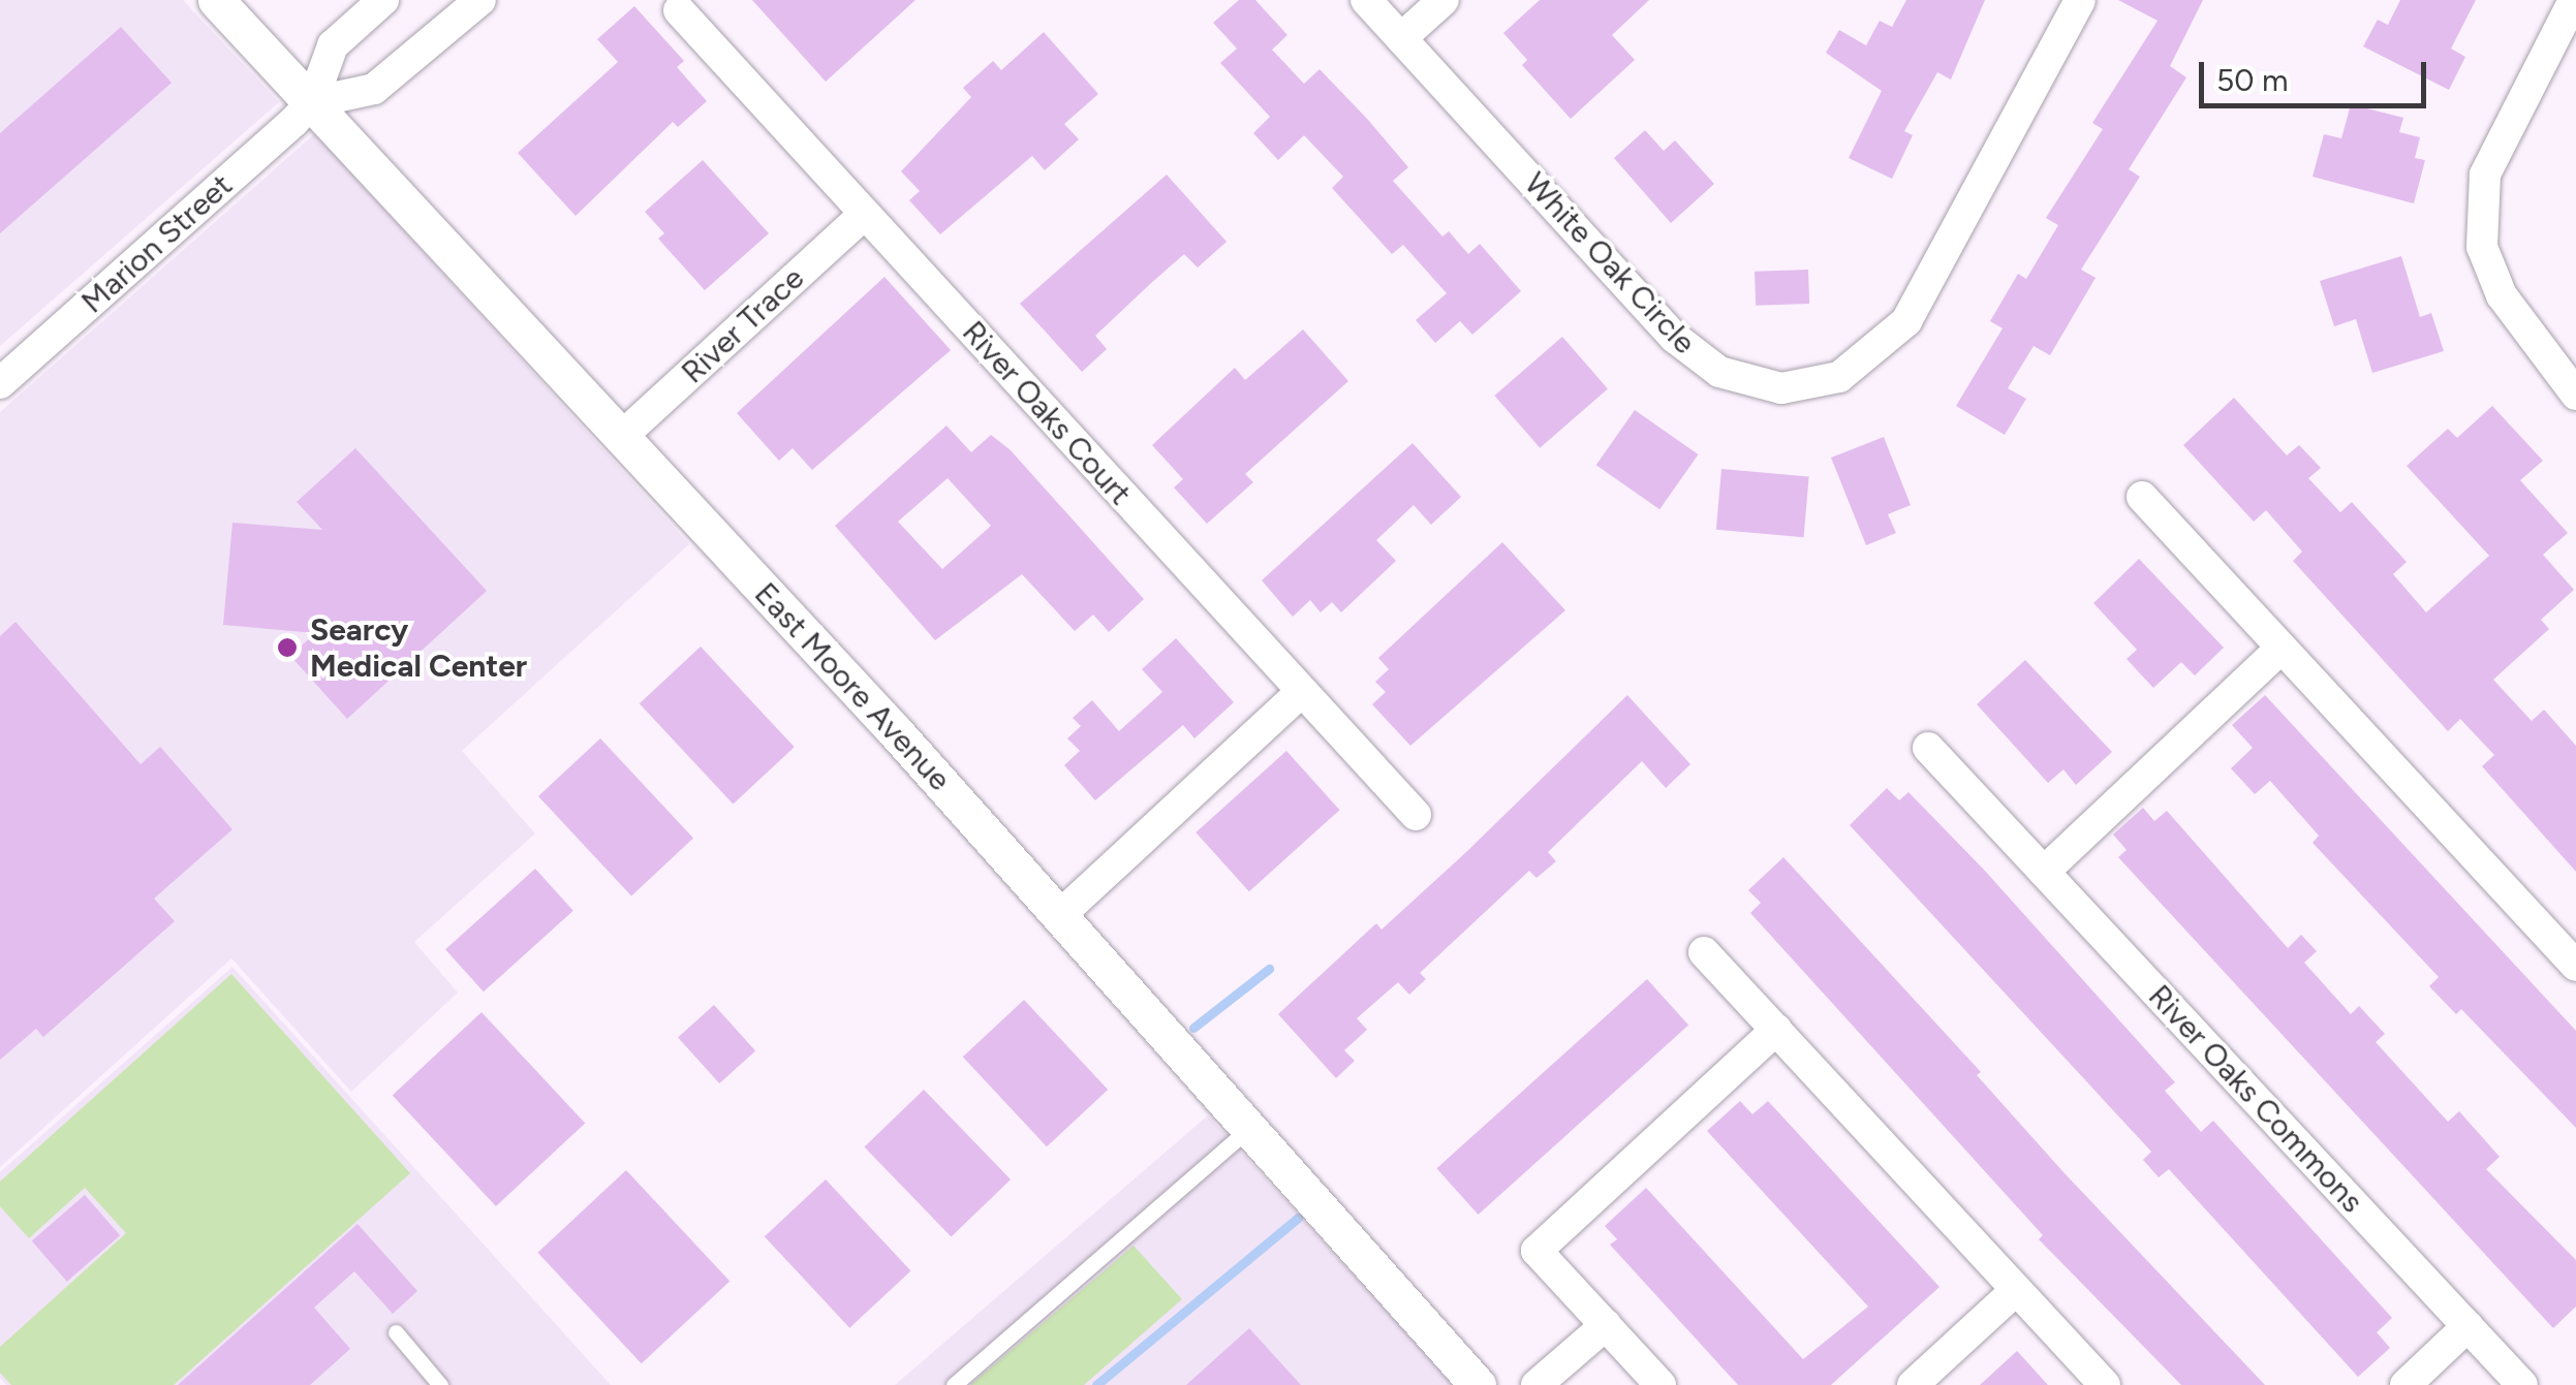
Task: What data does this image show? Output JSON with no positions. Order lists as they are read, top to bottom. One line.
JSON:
{"streets":{"street":["Marion Street","White Oak Circle","River Trace","River Oaks Court","East Moore Avenue","River Oaks Commons"]},"crossings":[["Marion Street","East Moore Avenue"],["River Trace","River Oaks Court"],["River Trace","East Moore Avenue"]],"places":["Searcy Medical Center"],"scale_bar":"50 m"}
